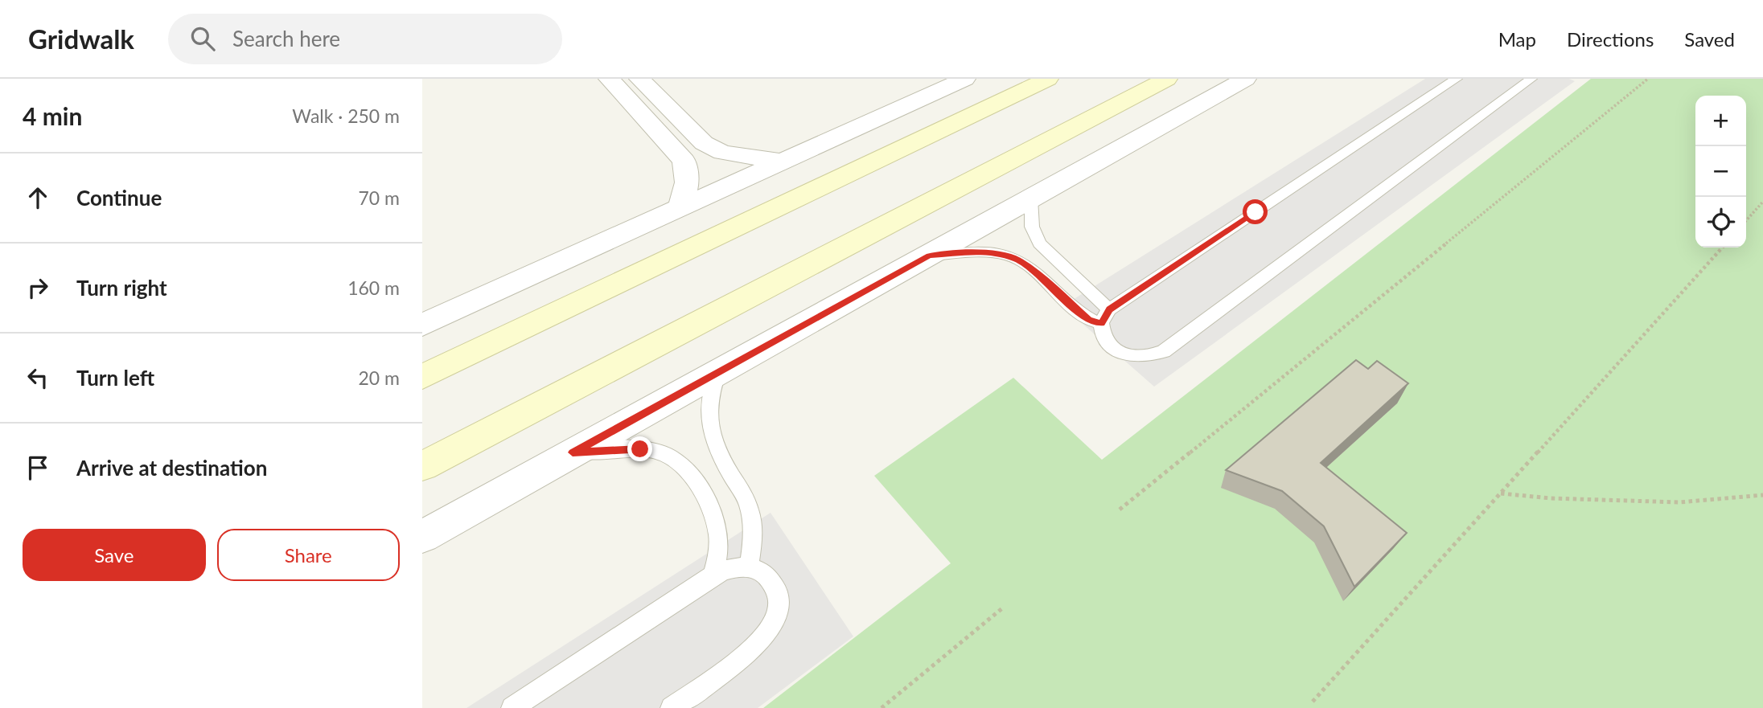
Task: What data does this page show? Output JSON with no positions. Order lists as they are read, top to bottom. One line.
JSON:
{"page":{"header":"Gridwalk","search":"Search here","nav":["Map","Directions","Saved"],"heading":["4 min","Walk · 250 m"],"map_buttons":["+","−"],"list":[["Continue","70 m"],["Turn right","160 m"],["Turn left","20 m"],"Arrive at destination"],"buttons":["Save","Share"]}}
